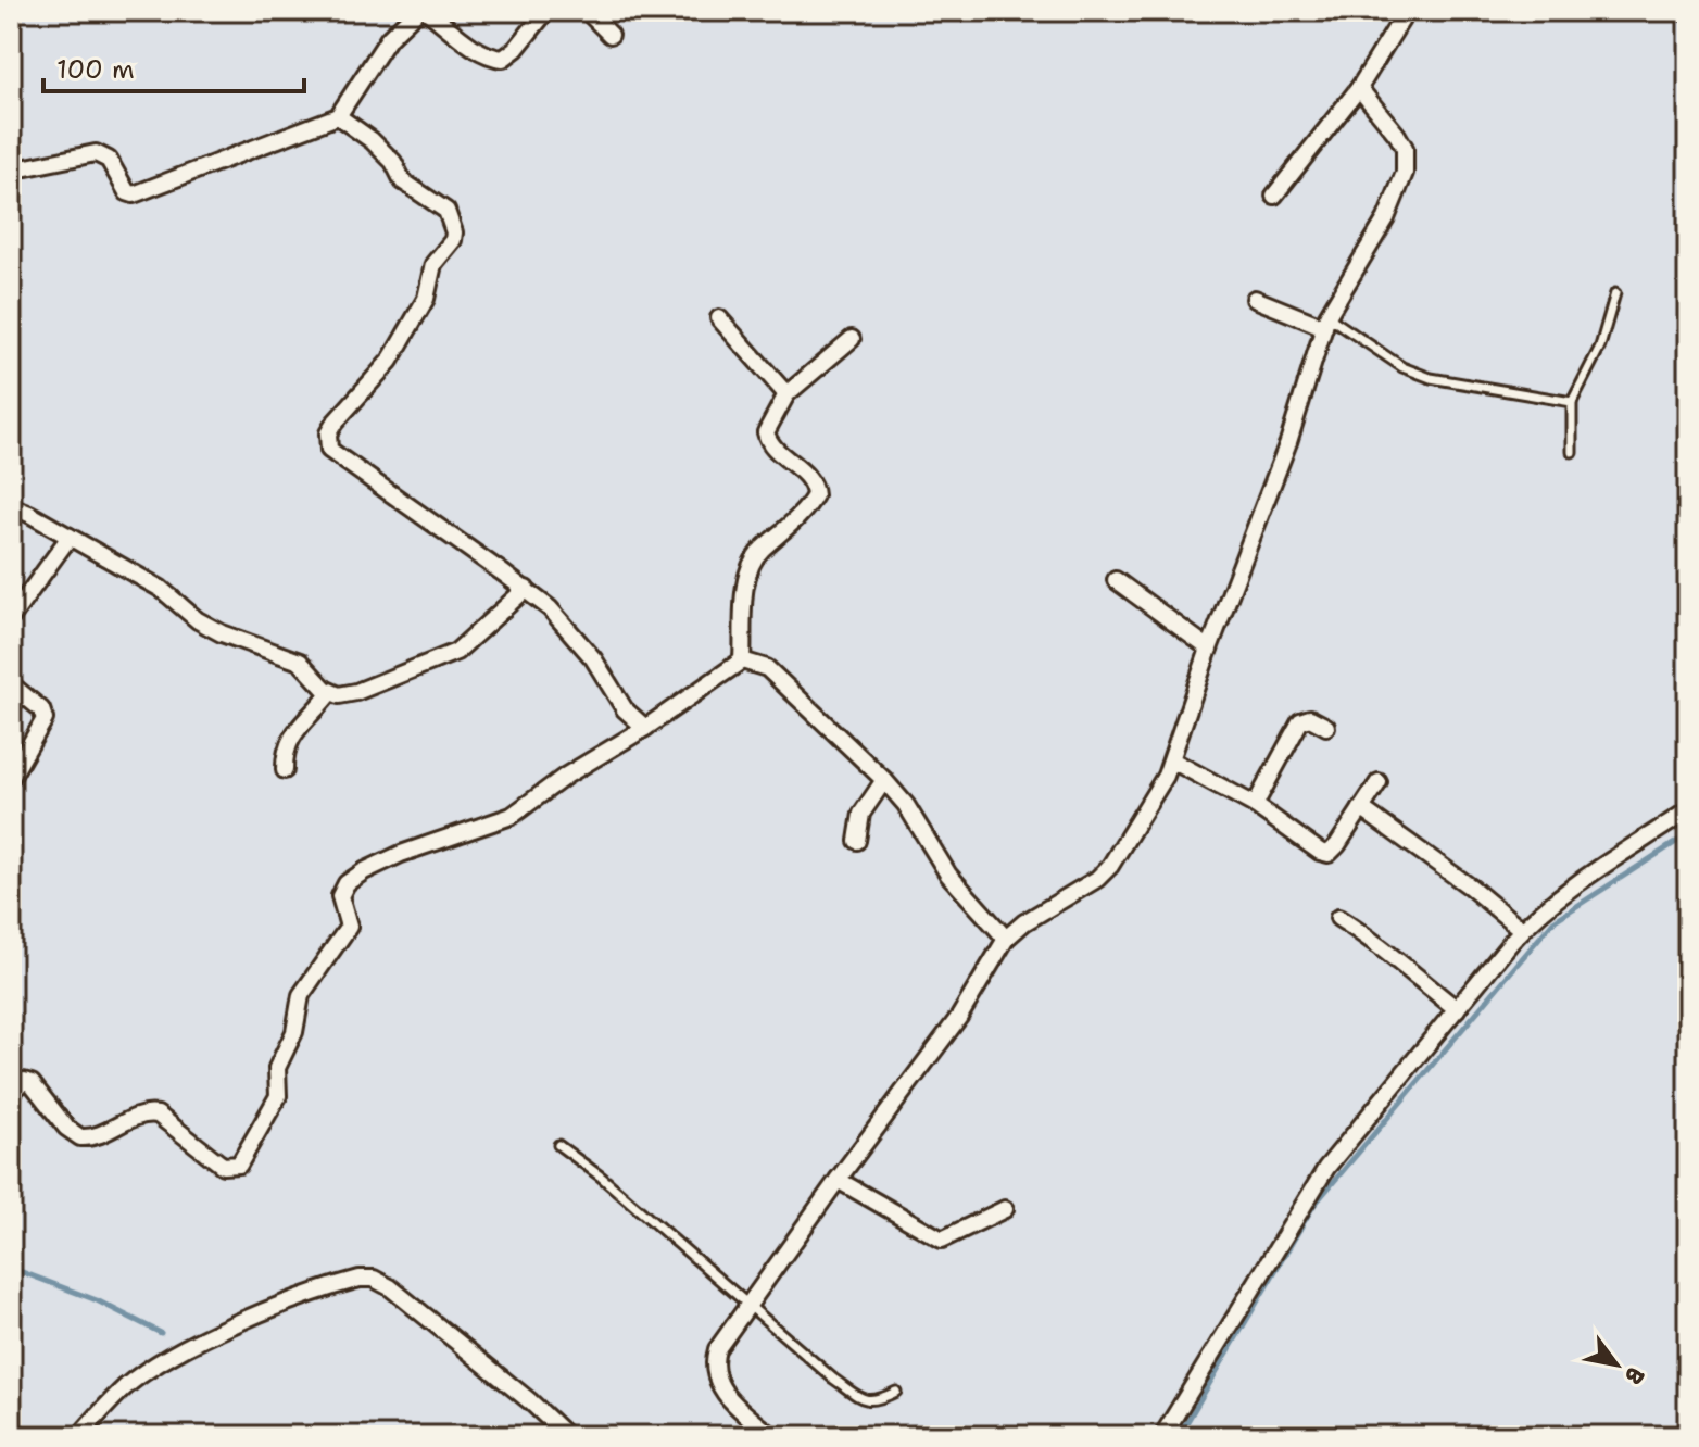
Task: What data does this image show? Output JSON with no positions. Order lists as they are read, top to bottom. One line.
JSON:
{"scale_bar":"100 m","north":"bottom right"}
